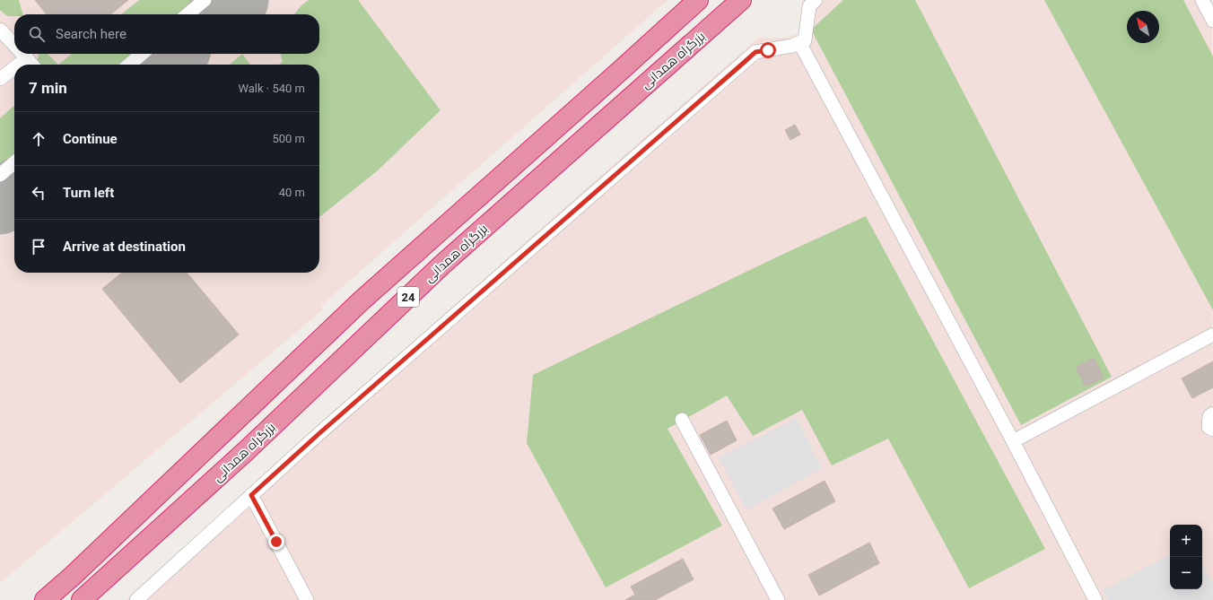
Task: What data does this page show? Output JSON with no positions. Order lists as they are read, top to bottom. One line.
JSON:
{"streets":{"highway":["بزرگراه همدانی","24"]},"north":"top left","page":{"search":"Search here","heading":["7 min","Walk · 540 m"],"list":[["Continue","500 m"],["Turn left","40 m"],"Arrive at destination"],"map_buttons":["+","−"]}}
